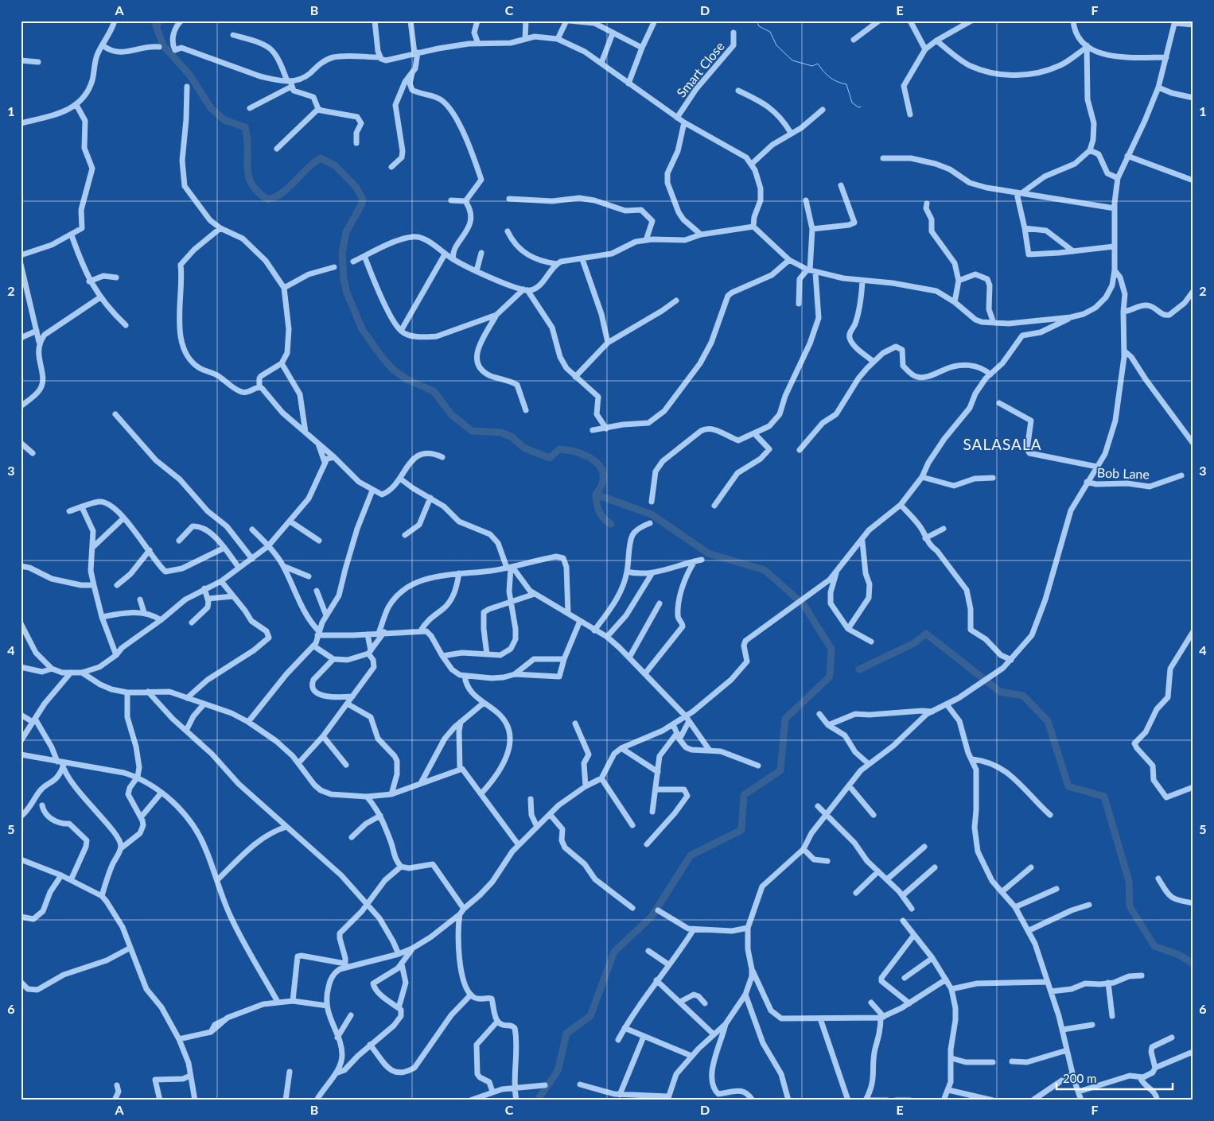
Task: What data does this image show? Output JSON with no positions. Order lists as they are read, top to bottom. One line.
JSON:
{"streets":{"street":["Smart Close","Bob Lane"]},"districts":["SALASALA"],"scale_bar":"200 m","grid":{"columns":["A","B","C","D","E","F"],"rows":["1","2","3","4","5","6"]}}
